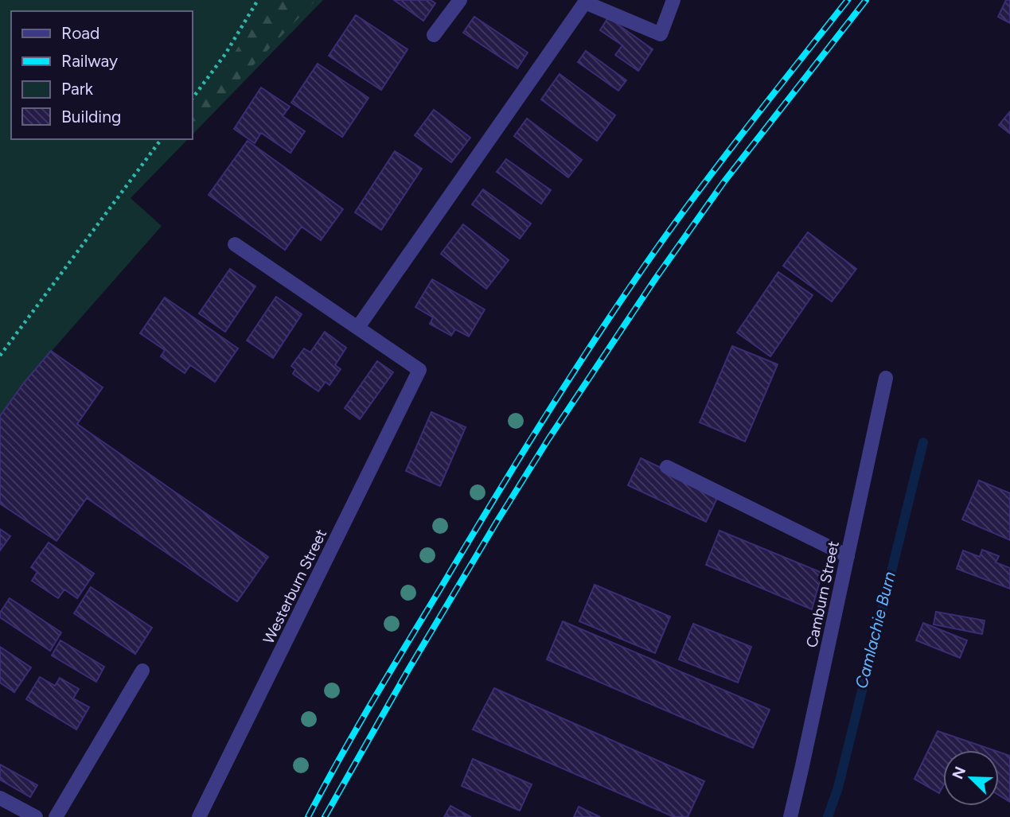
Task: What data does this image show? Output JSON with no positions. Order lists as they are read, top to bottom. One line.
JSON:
{"streets":{"street":["Westerburn Street","Camburn Street"]},"water":["Camlachie Burn"],"legend":["Road","Railway","Park","Building"],"north":"top left"}
